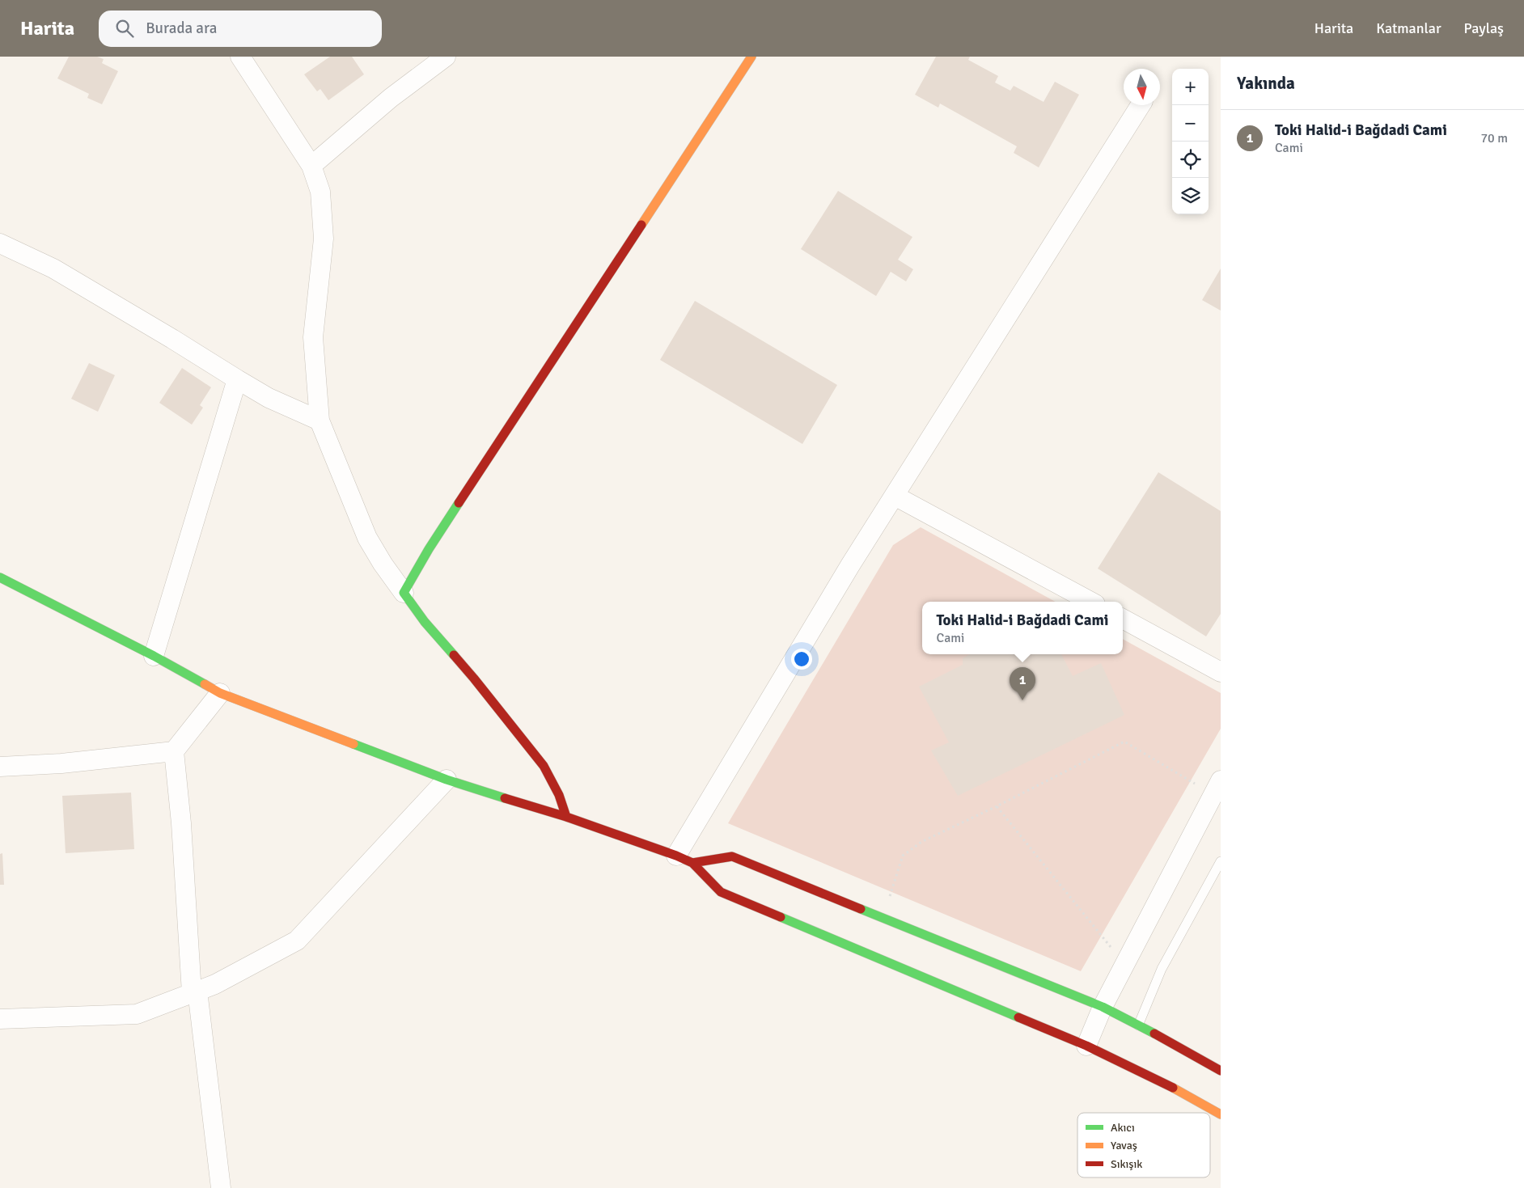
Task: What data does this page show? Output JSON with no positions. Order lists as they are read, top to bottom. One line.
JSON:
{"legend":["Akıcı","Yavaş","Sıkışık"],"north":"bottom","page":{"header":"Harita","search":"Burada ara","nav":["Harita","Katmanlar","Paylaş"],"heading":"Yakında","map_buttons":["+","−"],"list":[{"mark":"1","name":"Toki Halid-i Bağdadi Cami","note":"Cami","value":"70 m"}],"popup":["Toki Halid-i Bağdadi Cami","Cami"],"pins":"1"}}
